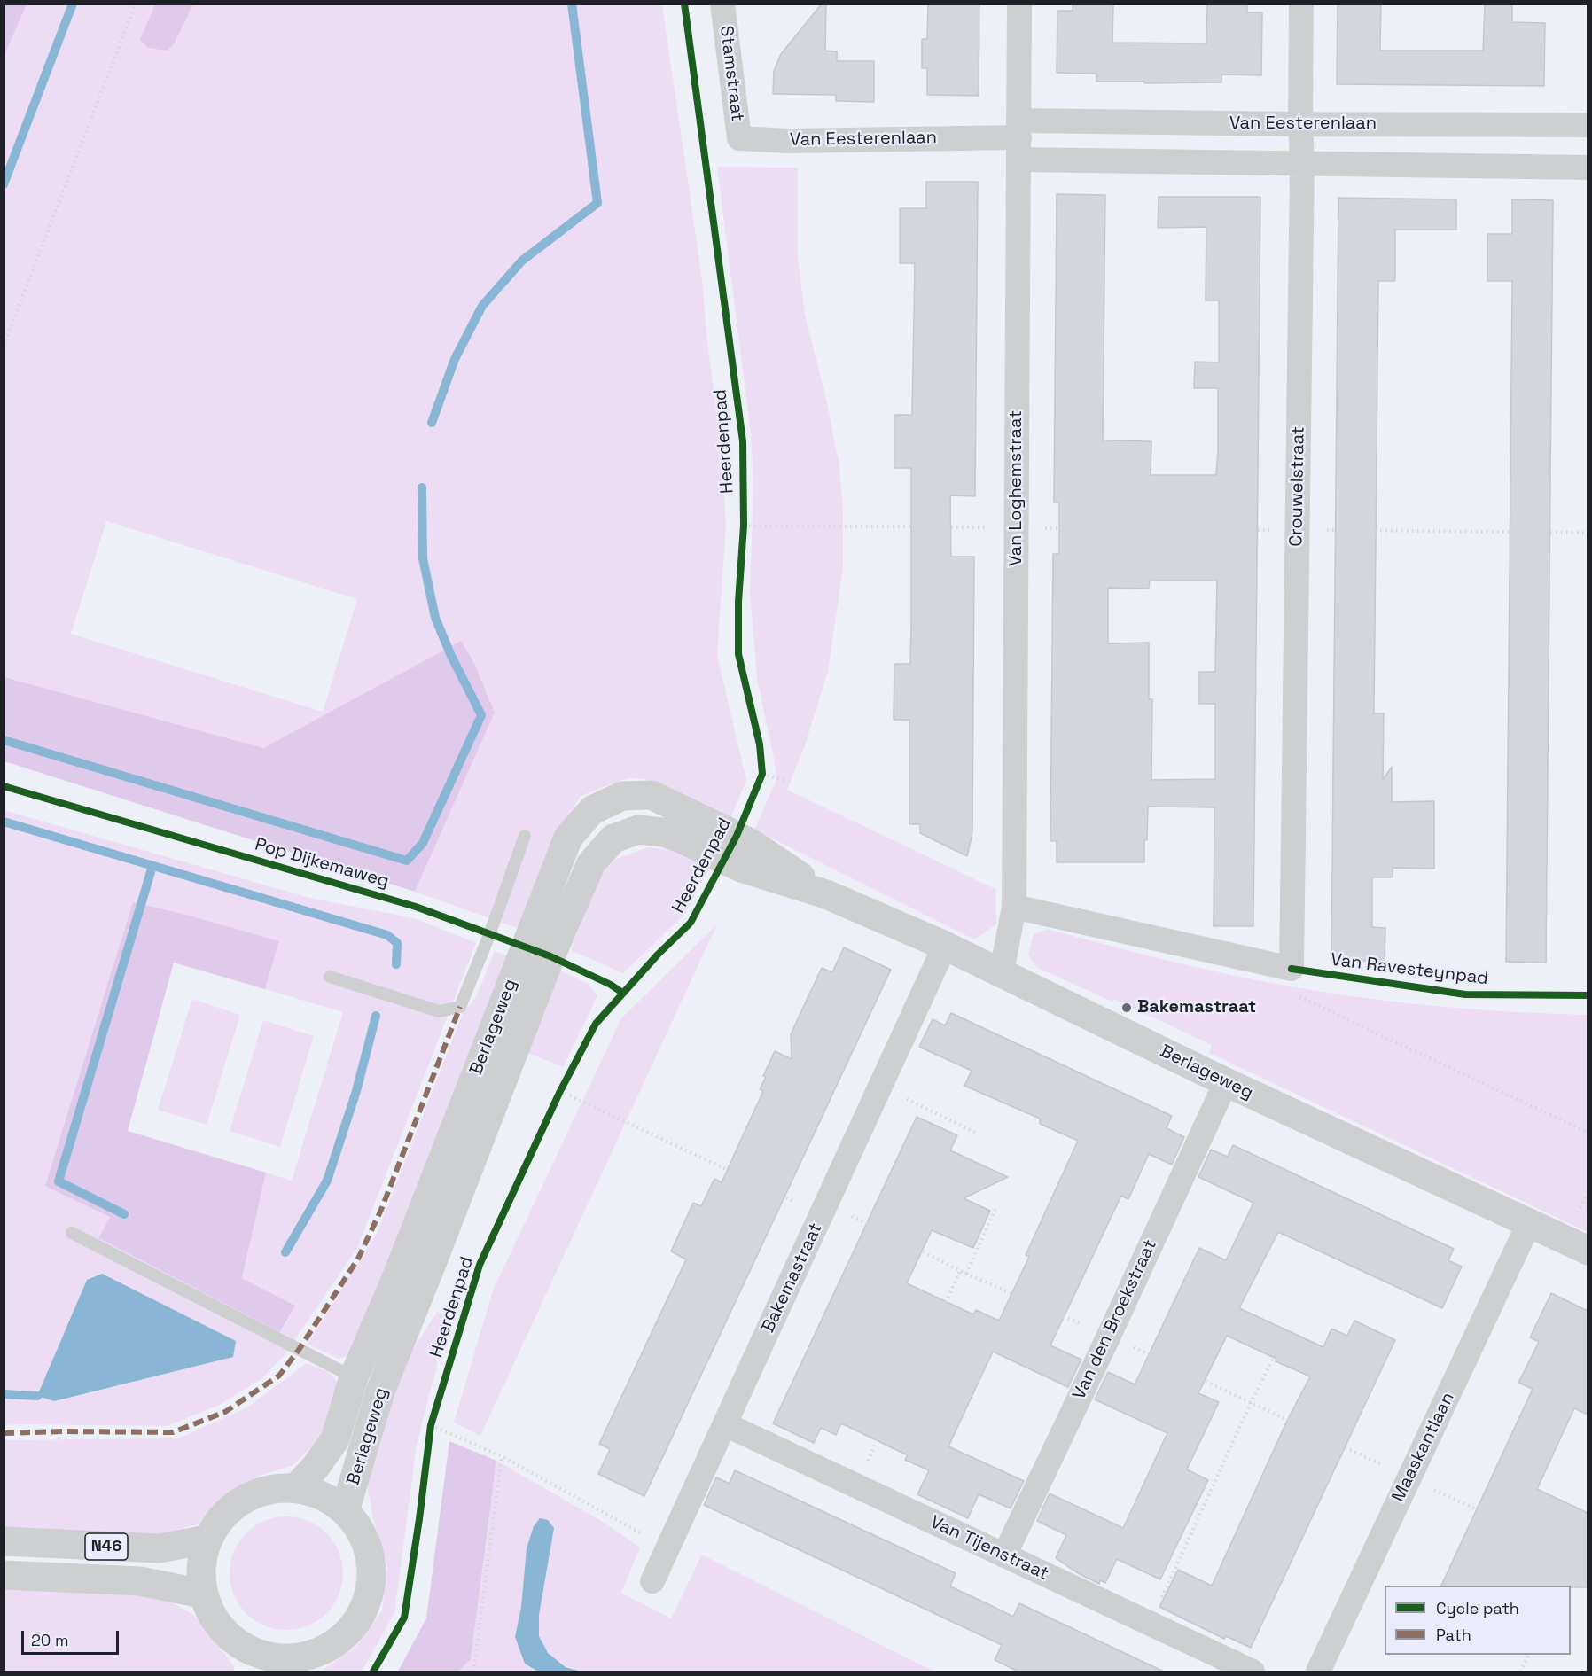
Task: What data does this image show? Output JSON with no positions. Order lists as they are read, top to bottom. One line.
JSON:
{"streets":{"main road":["Berlageweg","N46"],"street":["Stamstraat","Van Eesterenlaan","Crouwelstraat","Van Loghemstraat","Bakemastraat","Van den Broekstraat","Maaskantlaan","Van Tijenstraat"],"cycle path":["Heerdenpad","Pop Dijkemaweg","Van Ravesteynpad"]},"crossings":[["Stamstraat","Van Eesterenlaan"],["Van Eesterenlaan","Crouwelstraat"],["Van Eesterenlaan","Van Loghemstraat"],["Van Loghemstraat","Berlageweg"],["Berlageweg","Bakemastraat"],["Berlageweg","Van den Broekstraat"],["Berlageweg","Maaskantlaan"],["Berlageweg","N46"],["Bakemastraat","Van Tijenstraat"],["Van den Broekstraat","Van Tijenstraat"]],"places":["Bakemastraat"],"legend":["Cycle path","Path"],"scale_bar":"20 m"}
